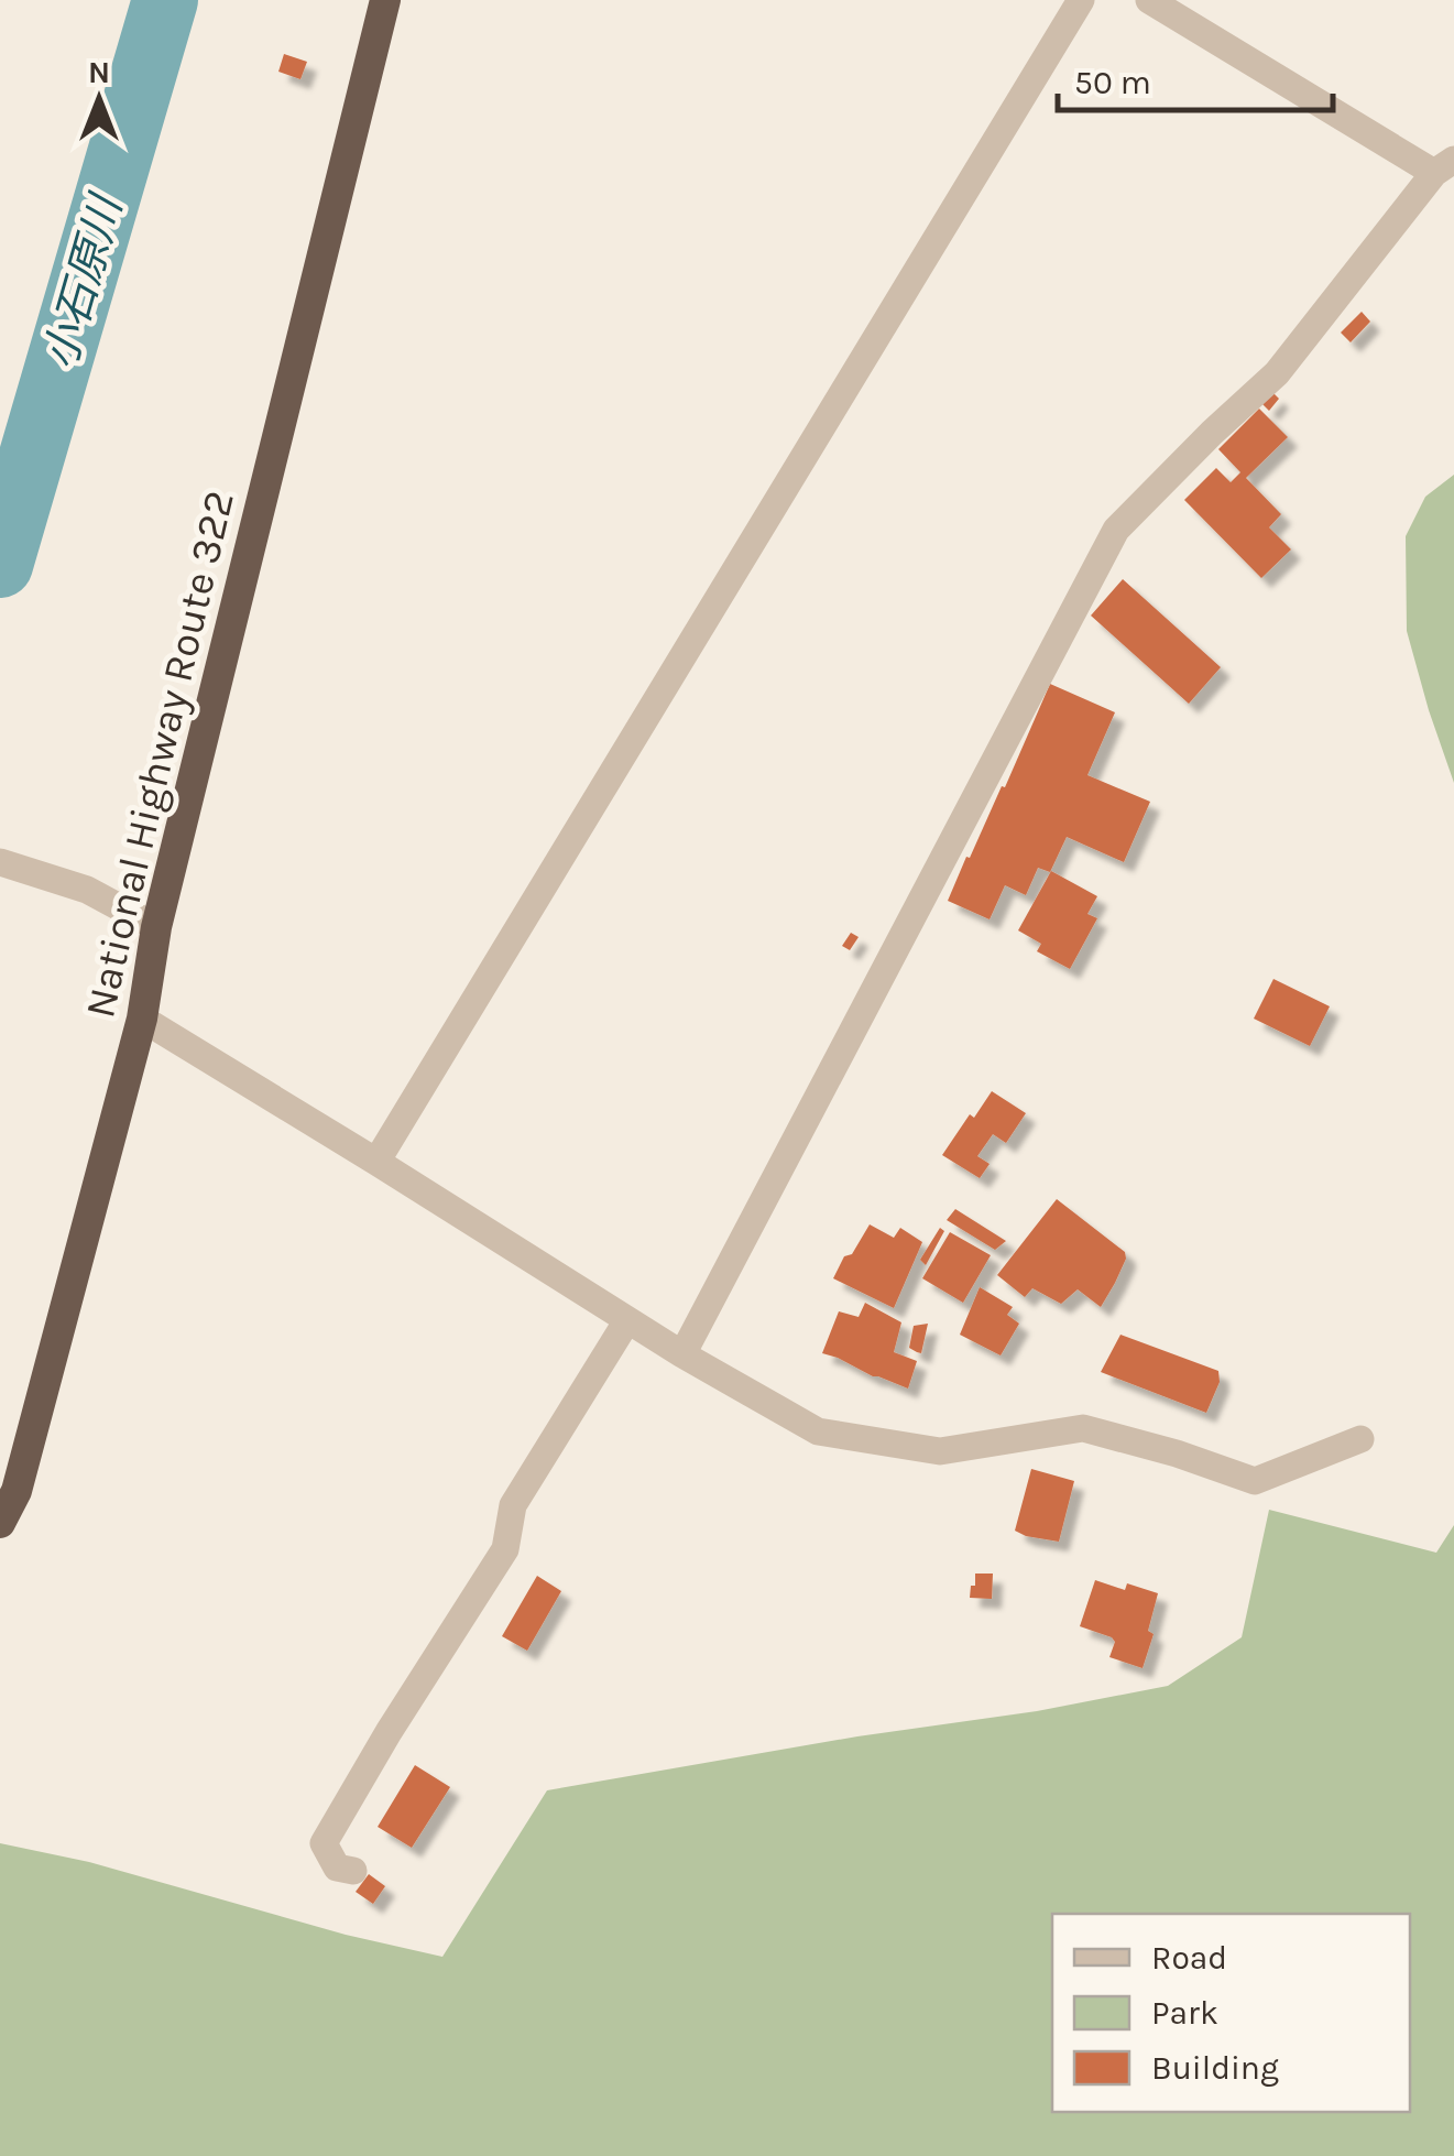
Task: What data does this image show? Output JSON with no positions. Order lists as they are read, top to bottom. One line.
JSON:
{"streets":{"highway":["National Highway Route 322"]},"water":["小石原川"],"legend":["Road","Park","Building"],"scale_bar":"50 m","north":"top"}
